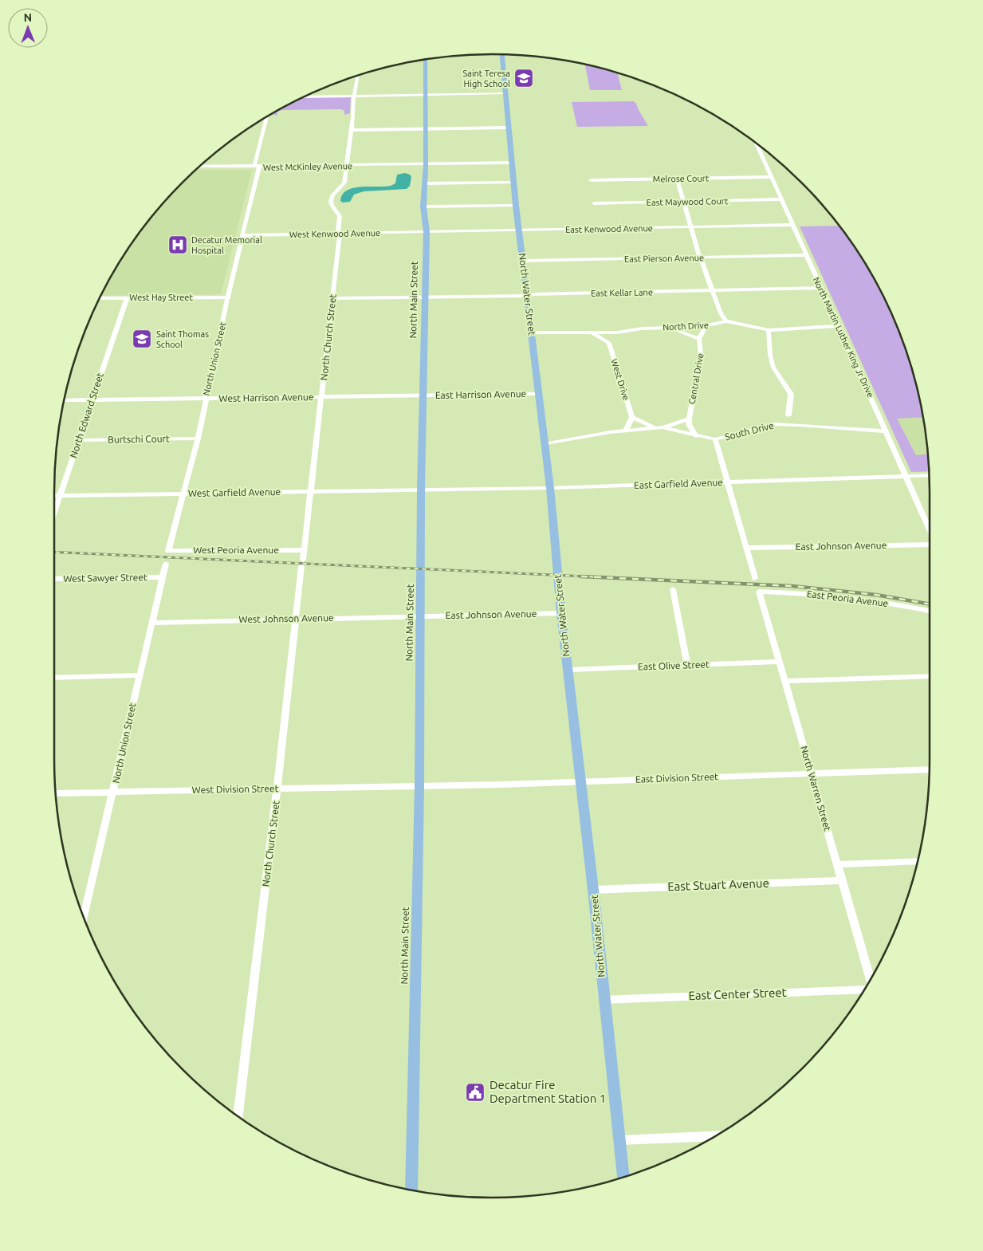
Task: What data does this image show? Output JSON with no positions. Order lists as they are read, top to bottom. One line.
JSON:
{"streets":{"main road":["North Water Street","North Main Street"],"street":["West McKinley Avenue","Melrose Court","East Maywood Court","East Kenwood Avenue","West Kenwood Avenue","East Pierson Avenue","East Kellar Lane","West Hay Street","North Drive","North Church Street","North Martin Luther King Jr Drive","North Union Street","Central Drive","West Drive","East Harrison Avenue","West Harrison Avenue","North Edward Street","South Drive","Burtschi Court","East Garfield Avenue","West Garfield Avenue","East Johnson Avenue","West Peoria Avenue","West Sawyer Street","East Peoria Avenue","West Johnson Avenue","East Olive Street","East Division Street","North Warren Street","West Division Street","East Stuart Avenue","East Center Street"]},"crossings":[["West McKinley Avenue","North Water Street"],["West McKinley Avenue","North Main Street"],["West McKinley Avenue","North Church Street"],["West McKinley Avenue","North Union Street"],["Melrose Court","North Martin Luther King Jr Drive"],["East Maywood Court","North Martin Luther King Jr Drive"],["East Kenwood Avenue","West Kenwood Avenue"],["East Kenwood Avenue","North Water Street"],["East Kenwood Avenue","North Main Street"],["East Kenwood Avenue","North Martin Luther King Jr Drive"],["West Kenwood Avenue","North Main Street"],["West Kenwood Avenue","North Church Street"],["West Kenwood Avenue","North Union Street"],["East Pierson Avenue","North Water Street"],["East Pierson Avenue","North Martin Luther King Jr Drive"],["East Kellar Lane","North Water Street"],["East Kellar Lane","North Main Street"],["East Kellar Lane","North Church Street"],["East Kellar Lane","North Martin Luther King Jr Drive"],["North Water Street","North Drive"],["North Water Street","East Harrison Avenue"],["North Water Street","South Drive"],["North Water Street","East Garfield Avenue"],["North Water Street","East Johnson Avenue"],["North Water Street","East Olive Street"],["North Water Street","East Division Street"],["North Water Street","East Stuart Avenue"],["North Water Street","East Center Street"],["West Hay Street","North Union Street"],["West Hay Street","North Edward Street"],["North Main Street","East Harrison Avenue"],["North Main Street","West Harrison Avenue"],["North Main Street","East Garfield Avenue"],["North Main Street","West Garfield Avenue"],["North Main Street","East Johnson Avenue"],["North Main Street","West Johnson Avenue"],["North Main Street","East Division Street"],["North Main Street","West Division Street"],["North Drive","North Martin Luther King Jr Drive"],["North Drive","Central Drive"],["North Drive","West Drive"],["North Drive","South Drive"],["North Church Street","West Harrison Avenue"],["North Church Street","West Garfield Avenue"],["North Church Street","West Peoria Avenue"],["North Church Street","West Johnson Avenue"],["North Church Street","West Division Street"],["North Martin Luther King Jr Drive","South Drive"],["North Martin Luther King Jr Drive","East Garfield Avenue"],["North Union Street","West Harrison Avenue"],["North Union Street","Burtschi Court"],["North Union Street","West Garfield Avenue"],["North Union Street","West Peoria Avenue"],["North Union Street","West Sawyer Street"],["North Union Street","West Johnson Avenue"],["North Union Street","West Division Street"],["Central Drive","West Drive"],["Central Drive","South Drive"],["West Drive","South Drive"],["East Harrison Avenue","West Harrison Avenue"],["West Harrison Avenue","North Edward Street"],["North Edward Street","Burtschi Court"],["North Edward Street","West Garfield Avenue"],["East Garfield Avenue","West Garfield Avenue"],["East Johnson Avenue","West Johnson Avenue"],["East Peoria Avenue","North Warren Street"],["East Olive Street","North Warren Street"],["East Division Street","North Warren Street"],["East Division Street","West Division Street"],["North Warren Street","East Stuart Avenue"]],"places":{"school or university":["Saint Teresa High School","Saint Thomas School"],"hospital":["Decatur Memorial Hospital"],"public building":["Decatur Fire Department Station 1"]},"north":"top"}
